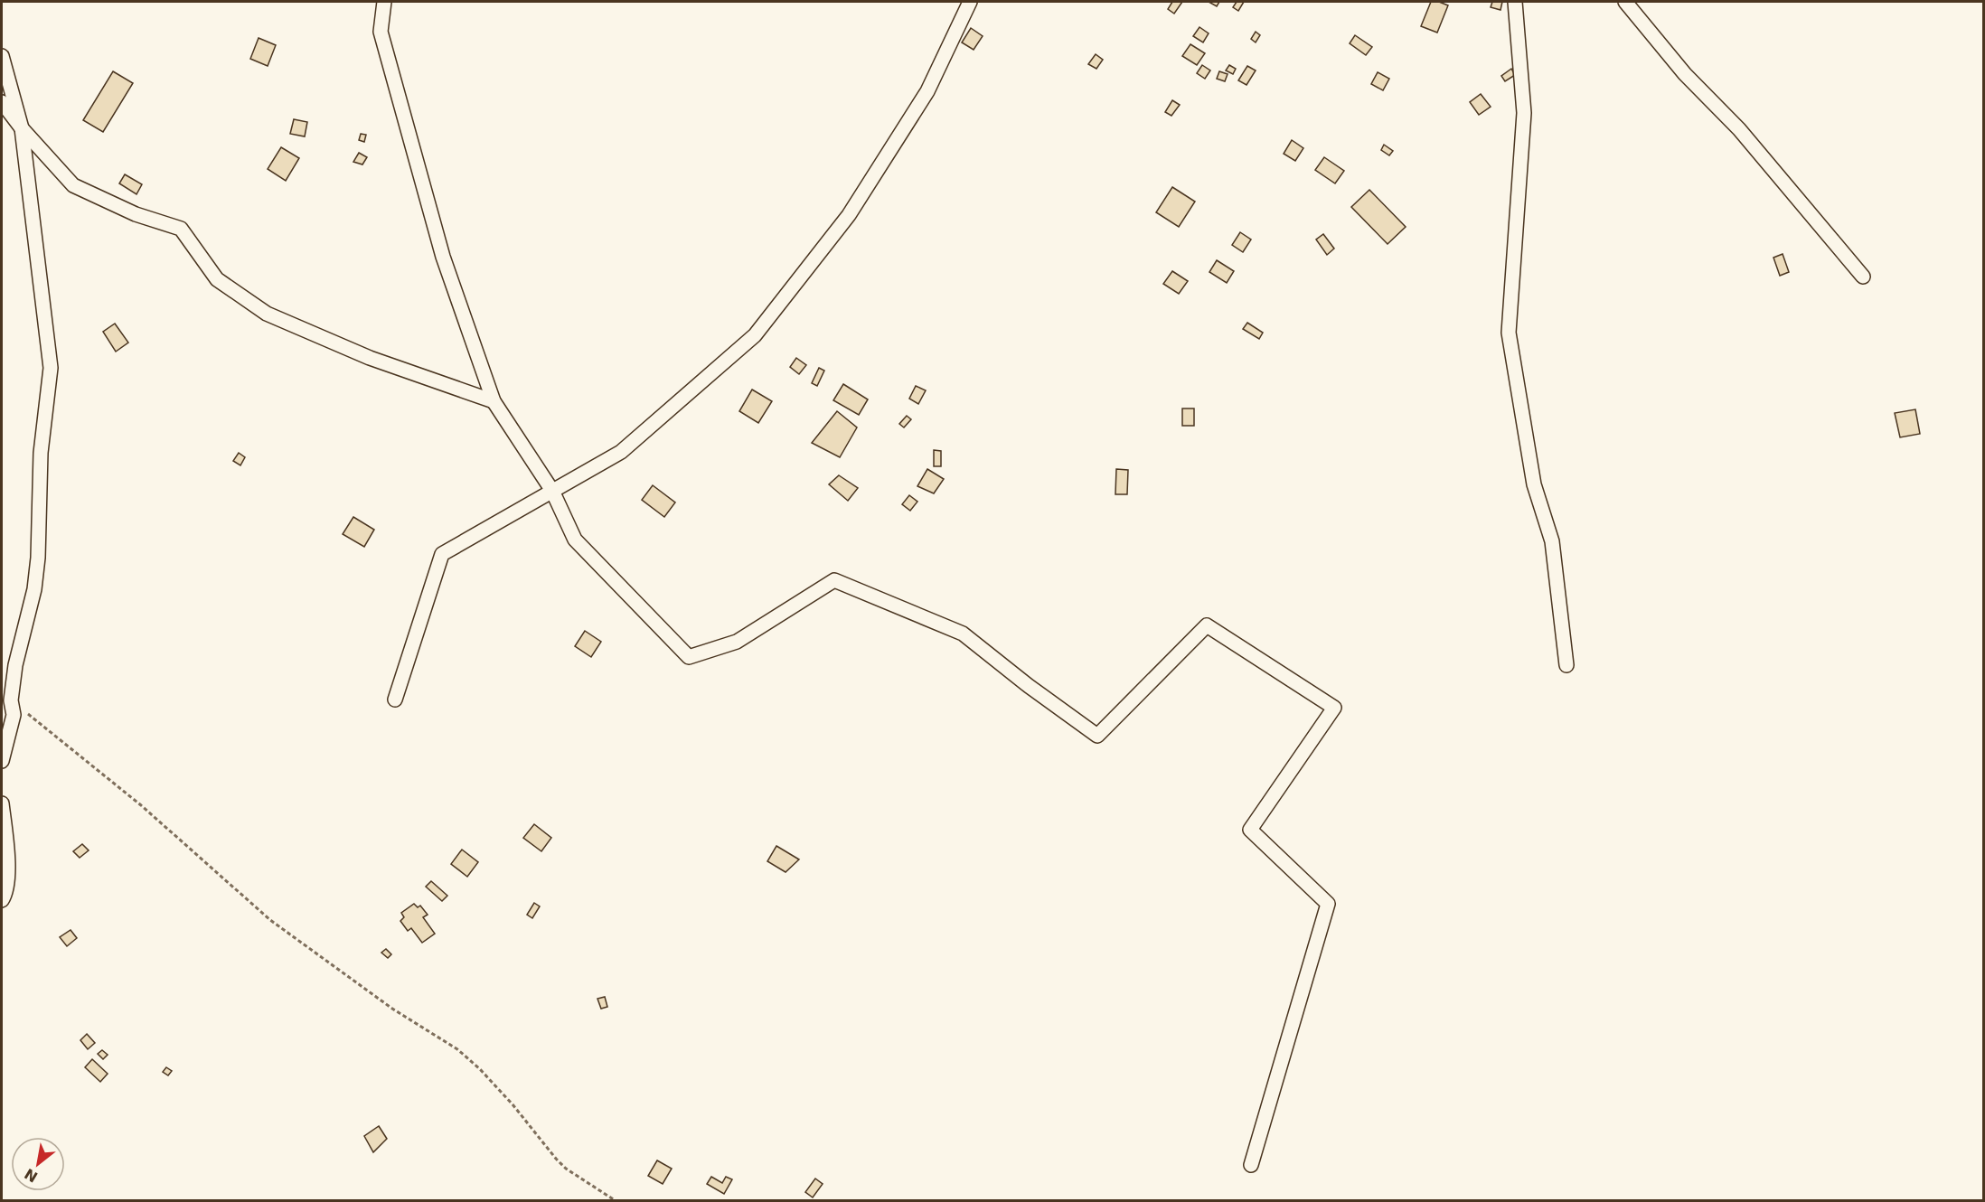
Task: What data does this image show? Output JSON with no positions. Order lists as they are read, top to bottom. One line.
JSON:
{"north":"bottom left"}
